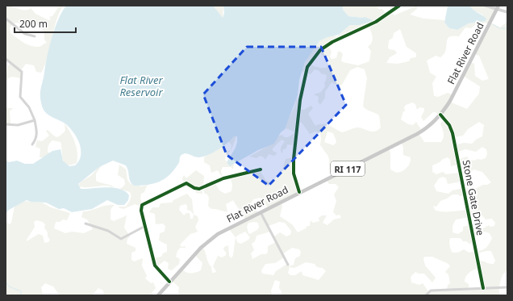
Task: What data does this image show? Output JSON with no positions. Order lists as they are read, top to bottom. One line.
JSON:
{"streets":{"main road":["Flat River Road","RI 117"],"street":["Stone Gate Drive"]},"crossings":[["Flat River Road","Stone Gate Drive"]],"water":["Flat River Reservoir"],"scale_bar":"200 m"}
